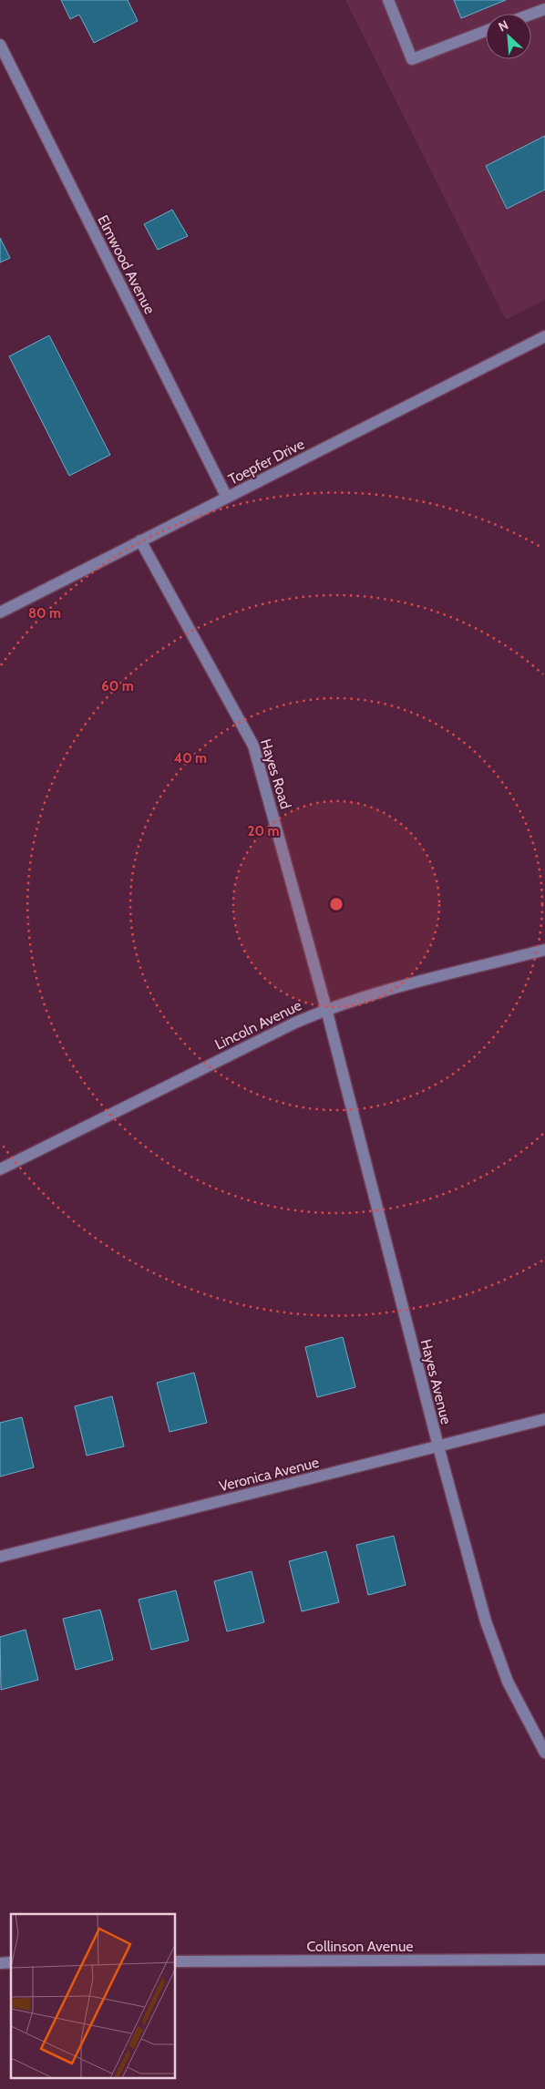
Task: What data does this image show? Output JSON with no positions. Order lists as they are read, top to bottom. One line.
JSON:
{"streets":{"street":["Elmwood Avenue","Toepfer Drive","Hayes Road","Lincoln Avenue","Hayes Avenue","Veronica Avenue","Collinson Avenue"]},"crossings":[["Elmwood Avenue","Toepfer Drive"],["Toepfer Drive","Hayes Road"],["Hayes Road","Lincoln Avenue"],["Hayes Road","Hayes Avenue"],["Lincoln Avenue","Hayes Avenue"],["Hayes Avenue","Veronica Avenue"]],"north":"top left","rings":["80 m","60 m","40 m","20 m"]}
